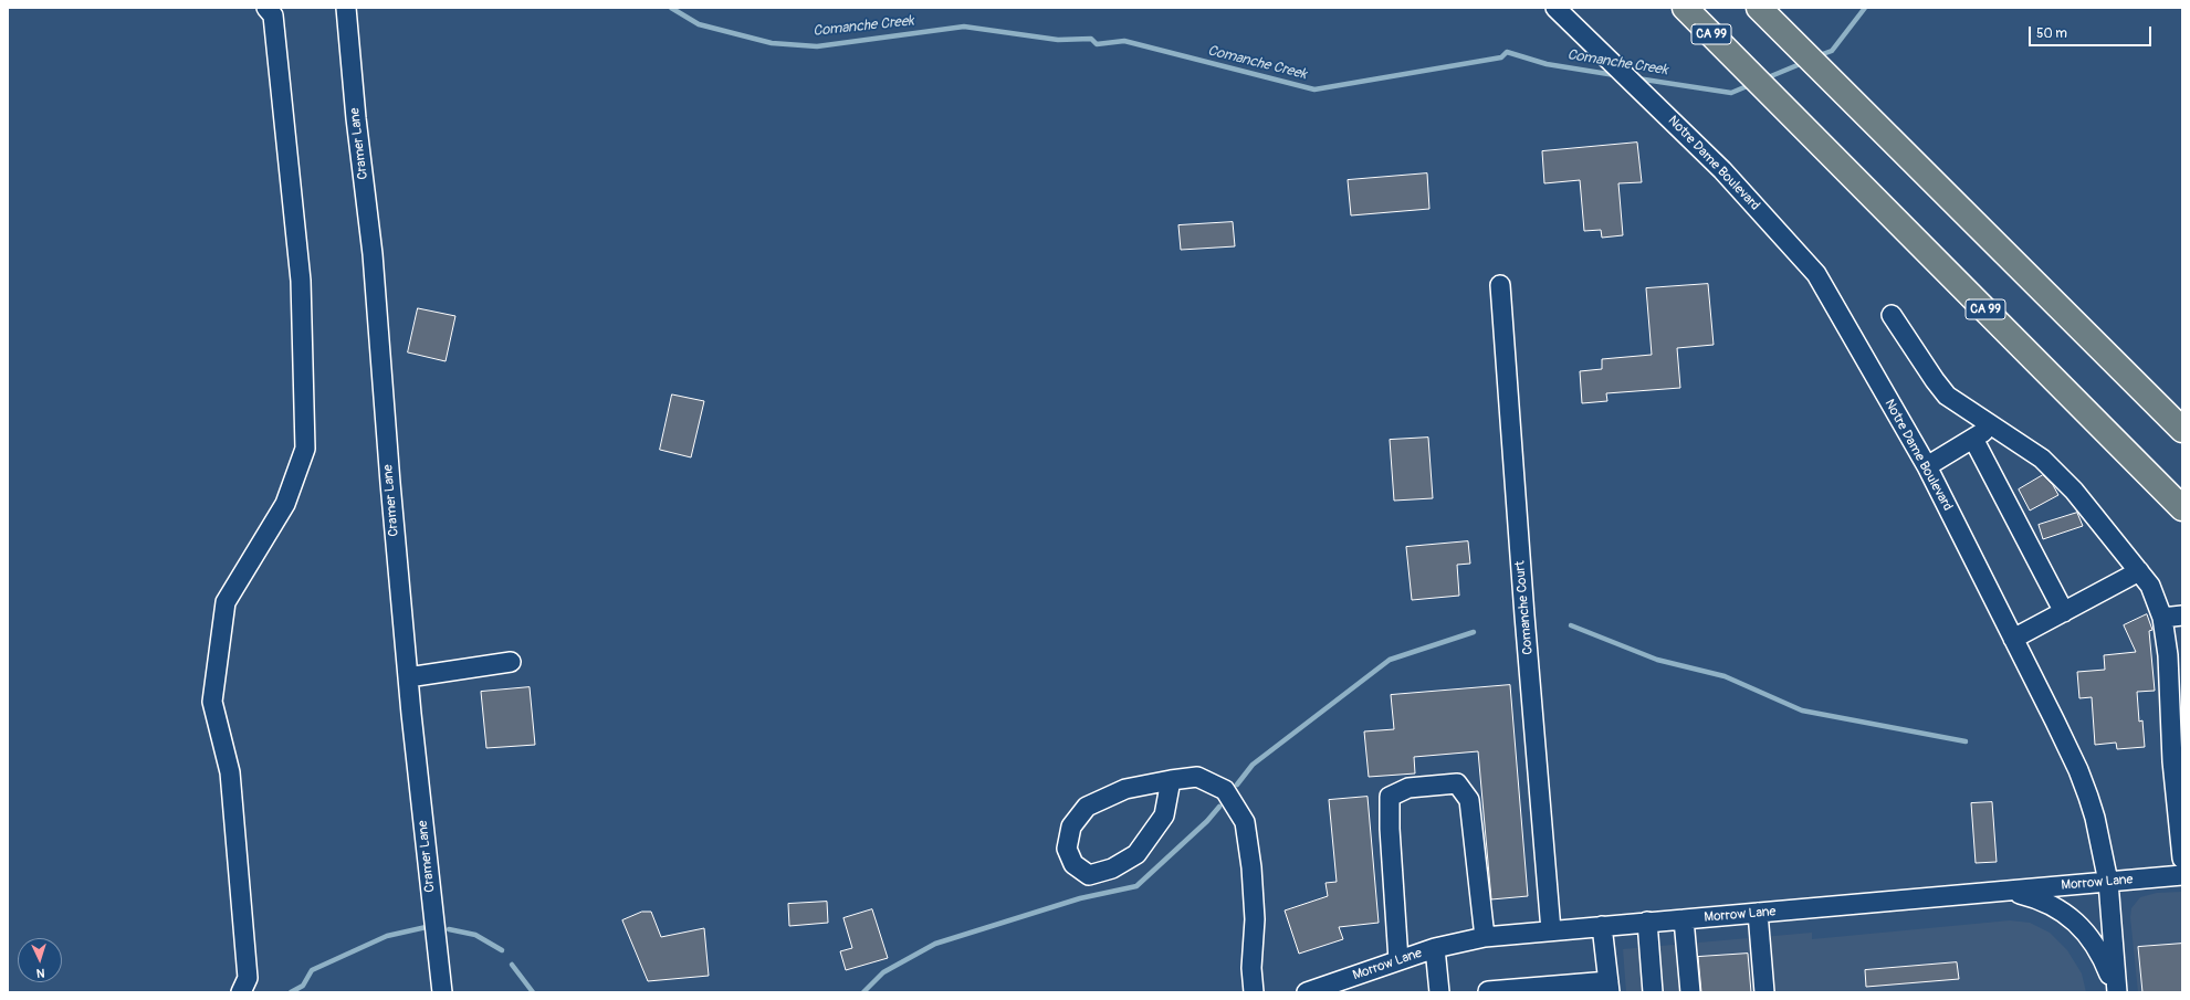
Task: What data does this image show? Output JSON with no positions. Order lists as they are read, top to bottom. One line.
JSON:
{"streets":{"highway":["CA 99"],"street":["Cramer Lane","Notre Dame Boulevard","Comanche Court","Morrow Lane"]},"crossings":[["Notre Dame Boulevard","Morrow Lane"],["Comanche Court","Morrow Lane"]],"water":["Comanche Creek"],"scale_bar":"50 m","north":"bottom"}
